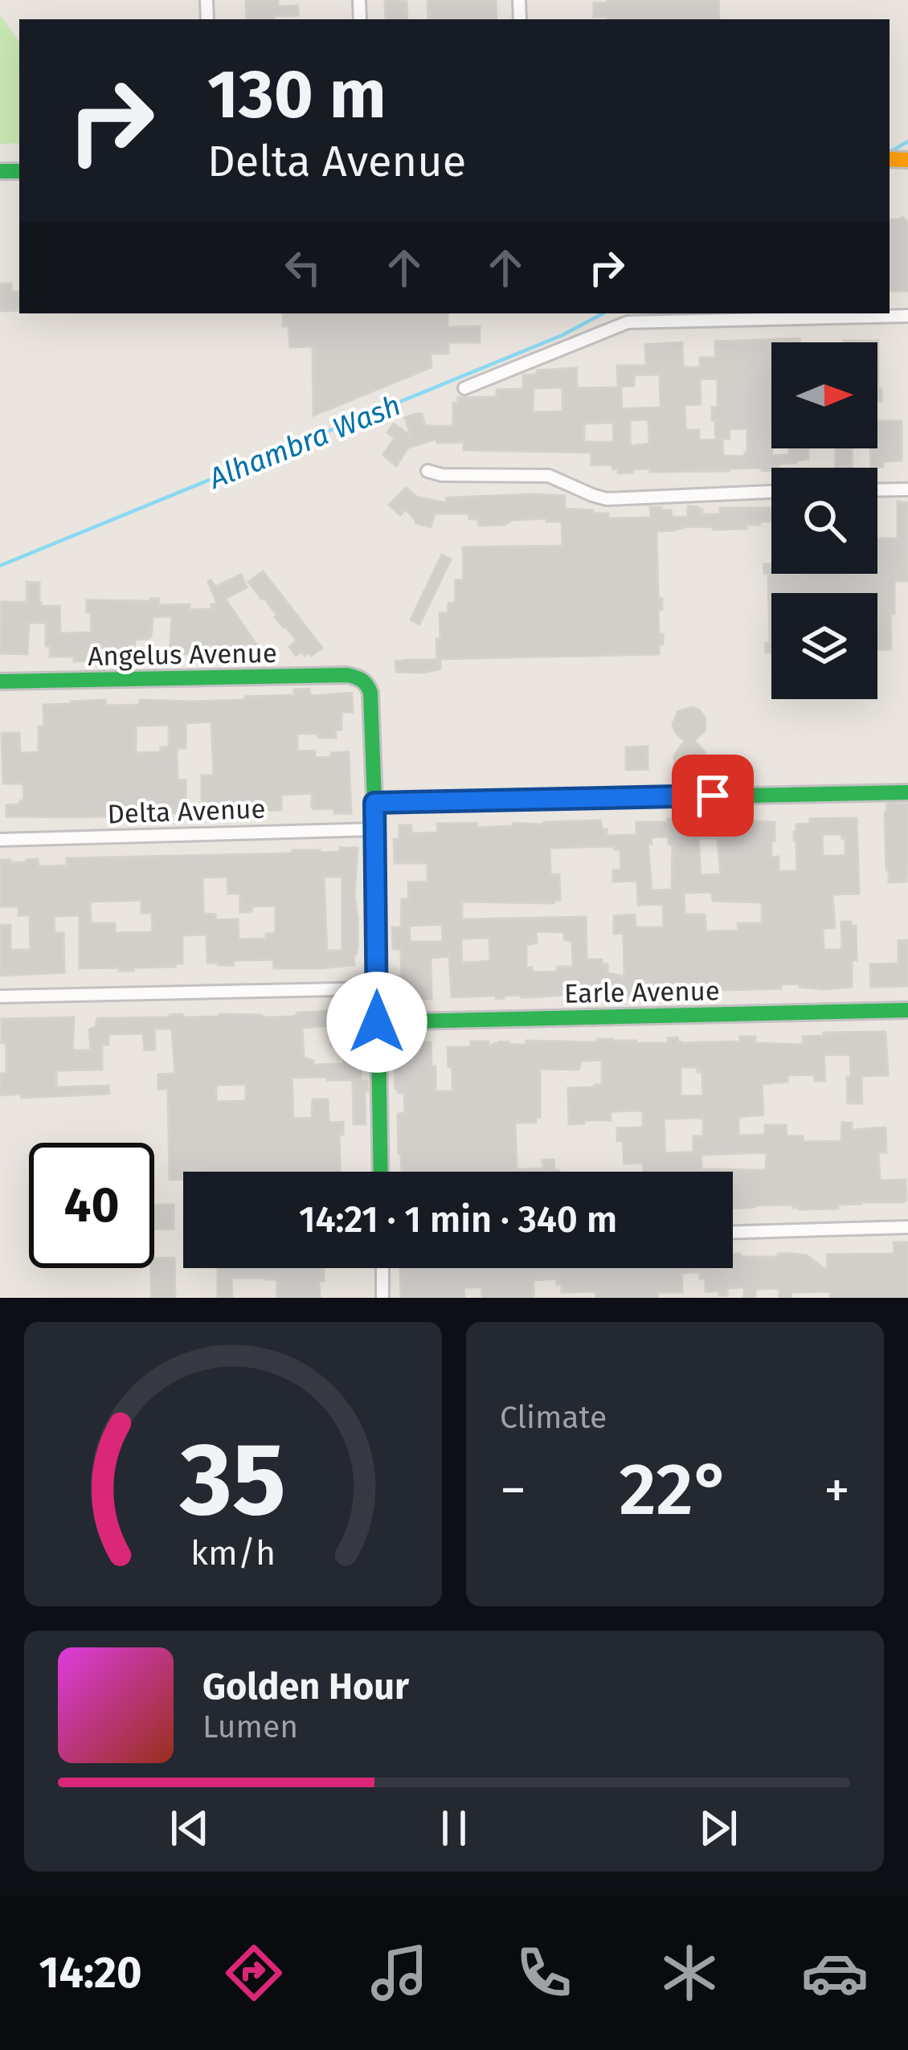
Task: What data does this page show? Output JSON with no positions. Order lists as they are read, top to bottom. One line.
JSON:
{"streets":{"street":["Angelus Avenue","Delta Avenue","Earle Avenue"]},"water":["Alhambra Wash"],"north":"right","page":{"turn":["130 m","Delta Avenue"],"limit":"40","trip":"14:21 · 1 min · 340 m","tile":"Climate","heat":["−","22°","+"],"song":["Golden Hour","Lumen"],"tabs":"14:20","gauge":["35","km/h"]}}
